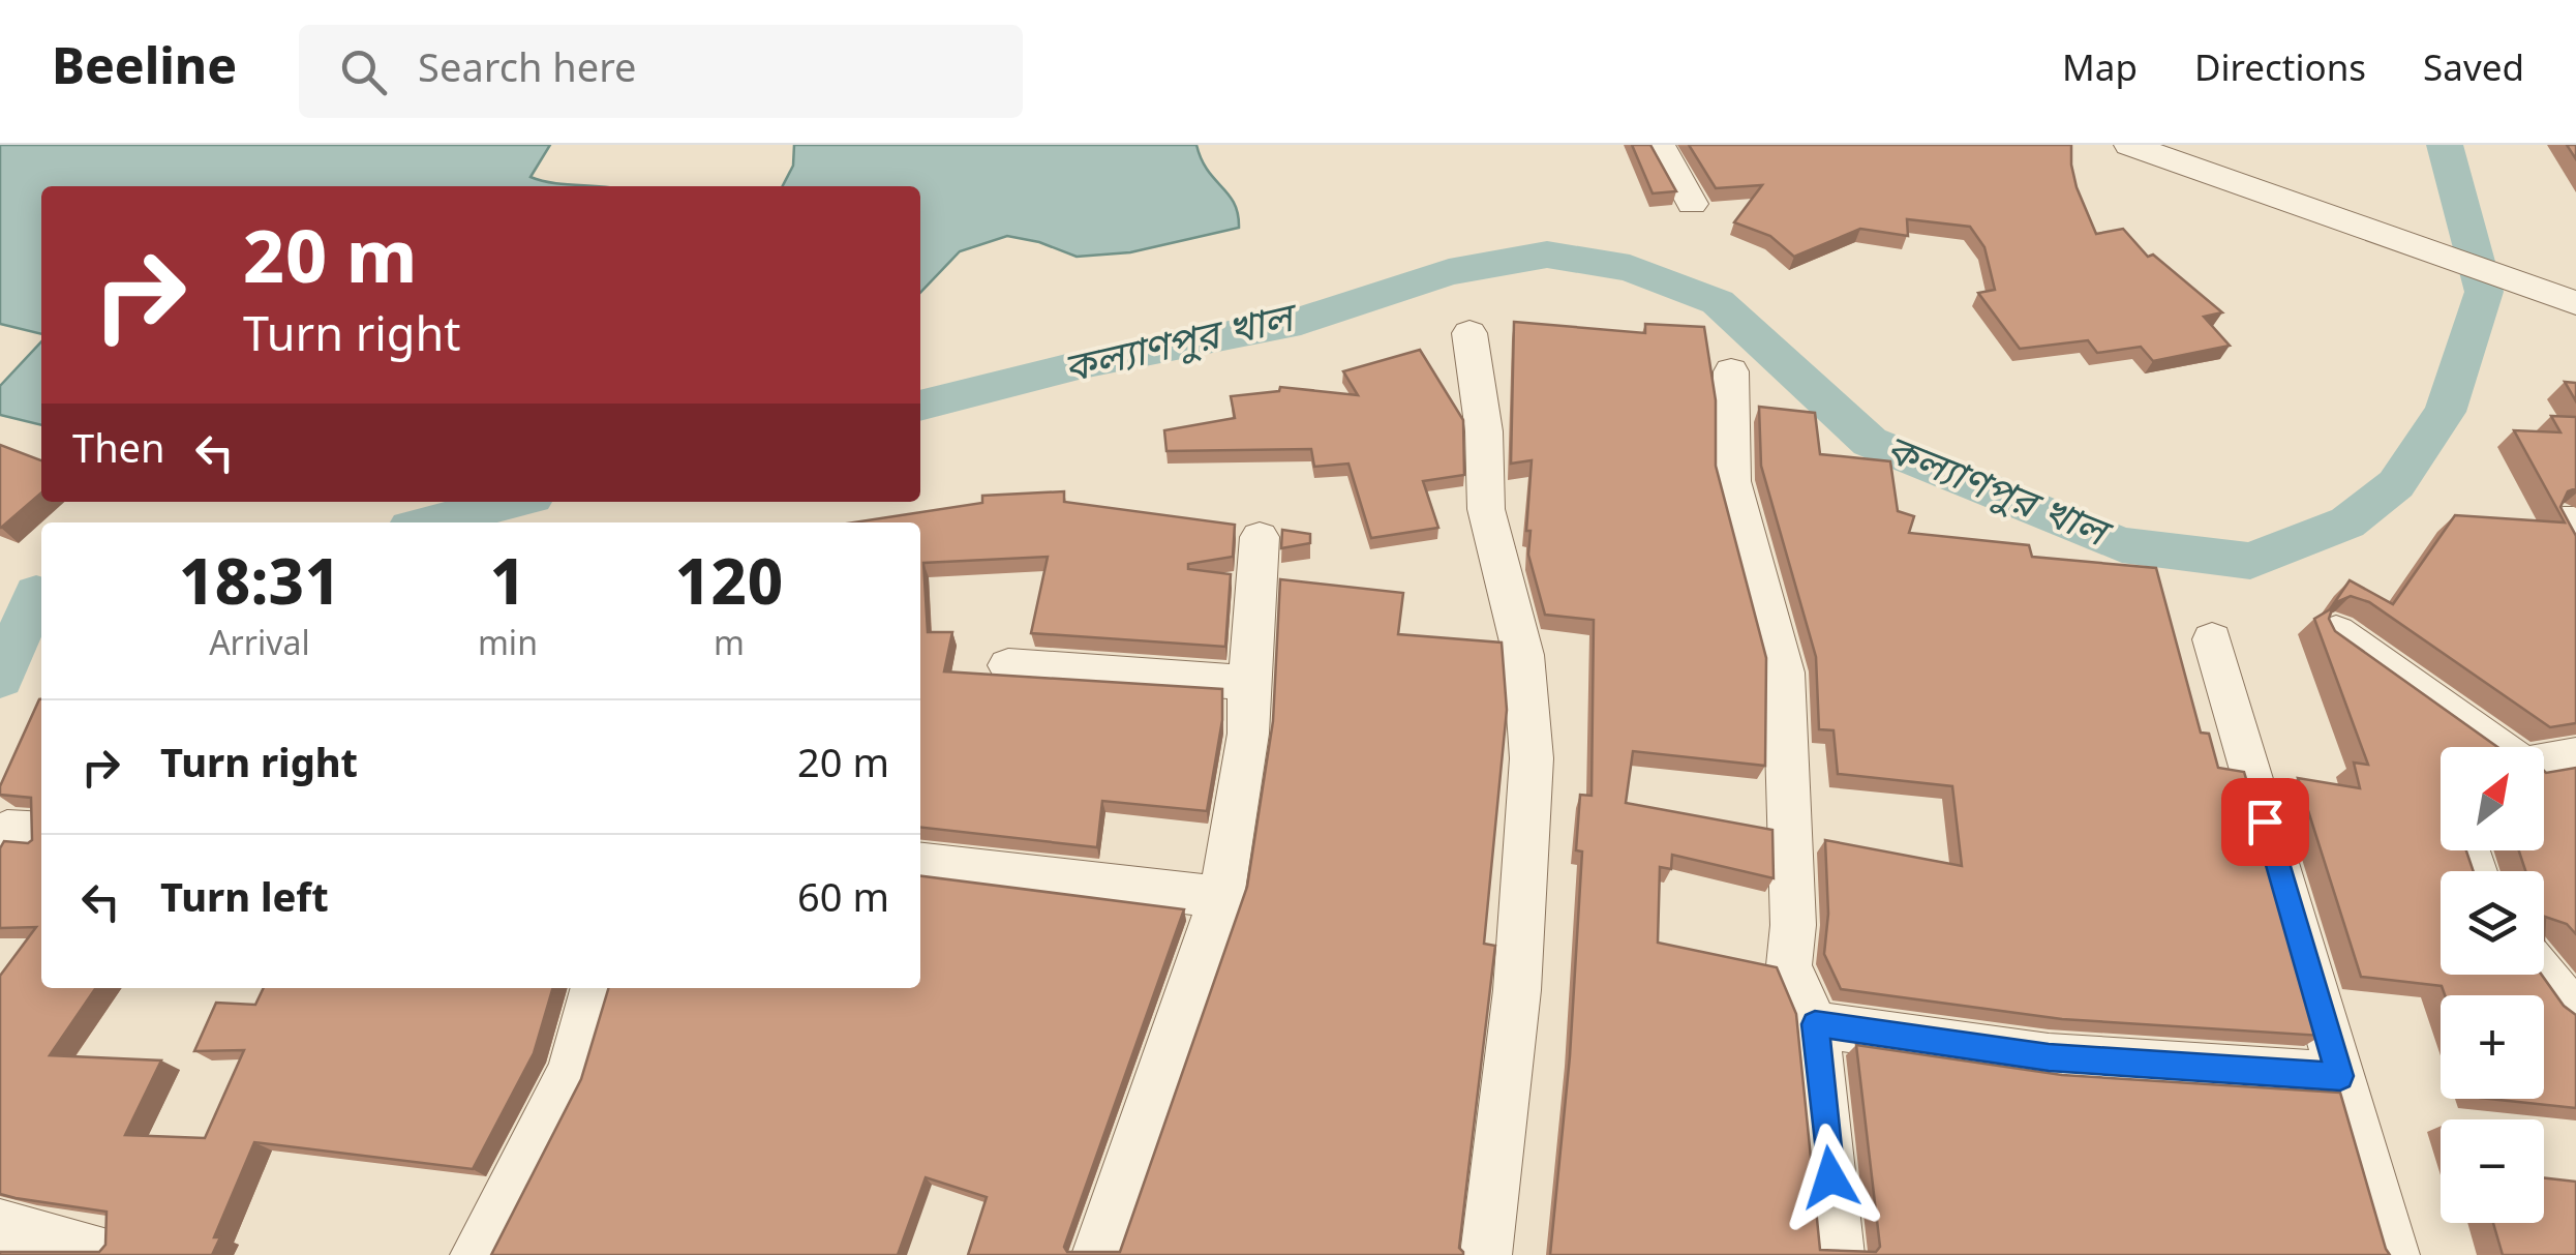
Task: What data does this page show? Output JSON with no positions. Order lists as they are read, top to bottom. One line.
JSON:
{"water":["কল্যাণপুর খাল"],"north":"top right","page":{"header":"Beeline","search":"Search here","nav":["Map","Directions","Saved"],"turn":["20 m","Turn right"],"then":"Then","eta":["18:31","Arrival","1","min","120","m"],"list":[{"name":"Turn right","value":"20 m"},{"name":"Turn left","value":"60 m"}],"map_buttons":["+","−"]}}
